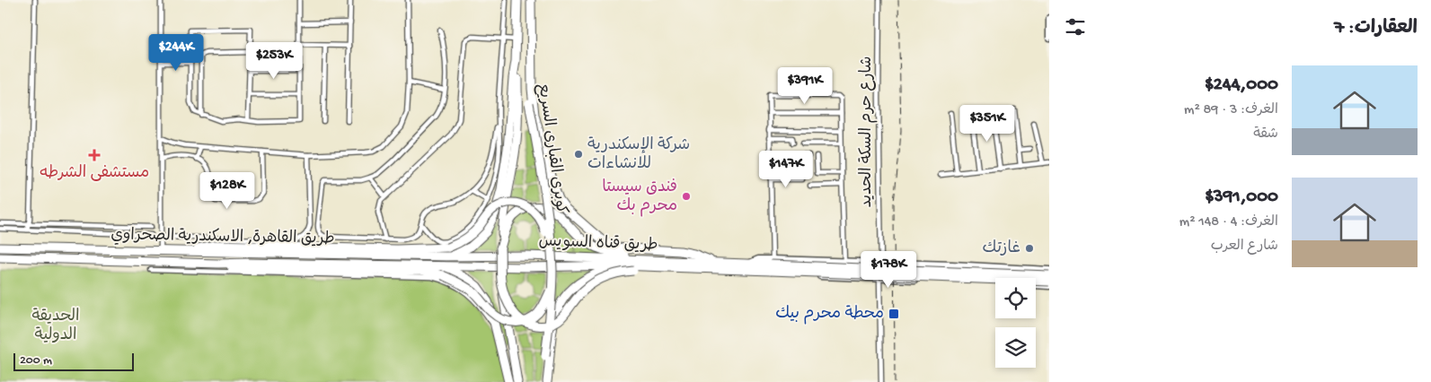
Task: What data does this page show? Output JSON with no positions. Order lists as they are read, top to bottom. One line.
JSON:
{"streets":{"highway":["كوبرى القبارى السريع","طريق القاهرة, الاسكندرية الصحراوي","طريق قناه السويس"],"street":["شارع حرم السكة الحديد"]},"crossings":[["شارع حرم السكة الحديد","طريق قناه السويس"],["طريق القاهرة, الاسكندرية الصحراوي","طريق قناه السويس"]],"parks":["الحديقة الدولية"],"places":{"other":["شركة الإسكندرية للانشاءات","فندق سيستا محرم بك","غازتك"],"health":["مستشفى الشرطه"],"transit":["محطة محرم بيك"]},"scale_bar":"200 m","page":{"heading":"العقارات: 7","price":["$244K","$253K","$391K","$351K","$147K","$128K","$178K"],"list":[{"name":"$244,000","note":"الغرف: 3 · 89 m² · شقة"},{"name":"$391,000","note":"الغرف: 4 · 148 m² · شارع العرب"}],"scale":"200 m"}}
